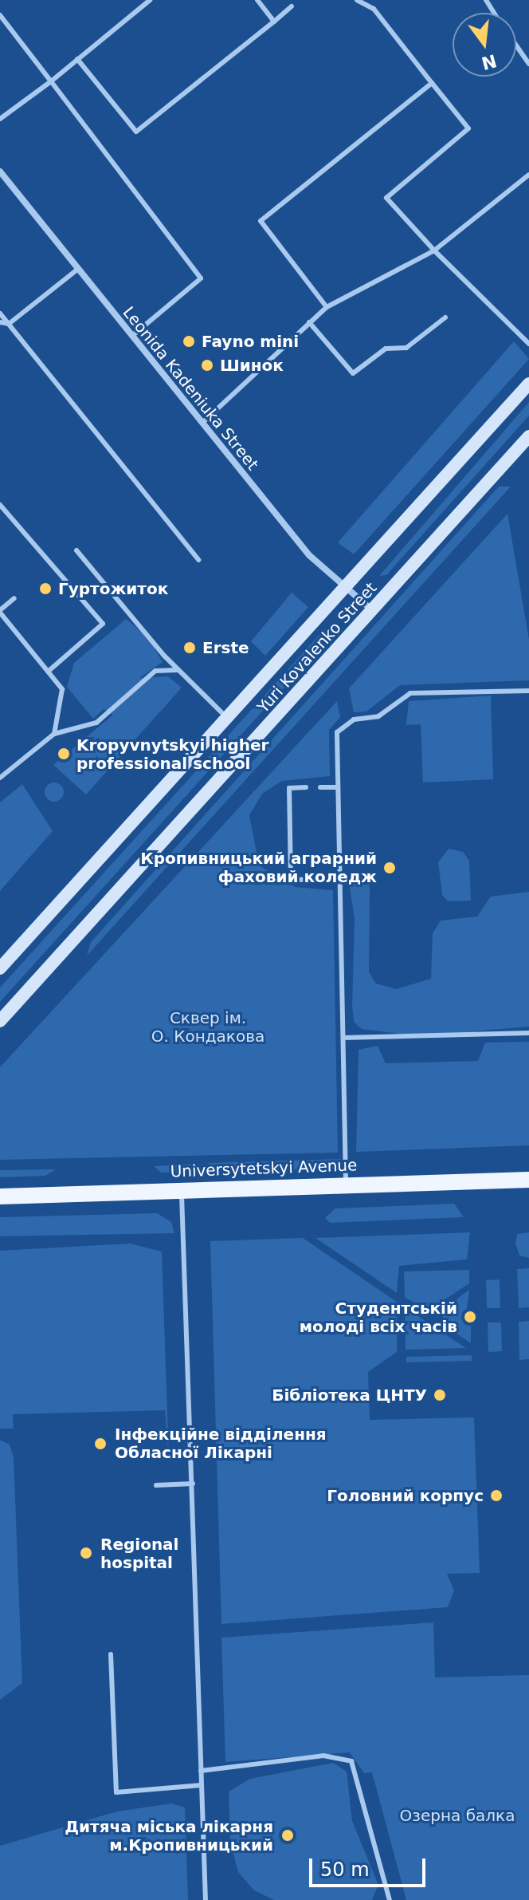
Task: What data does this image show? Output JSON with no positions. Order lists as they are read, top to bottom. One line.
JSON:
{"streets":{"main road":["Yuri Kovalenko Street","Universytetskyi Avenue"],"street":["Leonida Kadeniuka Street"]},"crossings":[["Leonida Kadeniuka Street","Yuri Kovalenko Street"]],"parks":["Сквер ім. О. Кондакова","Озерна балка"],"places":["Fayno mini","Шинок","Гуртожиток","Erste","Kropyvnytskyi higher professional school","Кропивницький аграрний фаховий коледж","Студентській молоді всіх часів","Бібліотека ЦНТУ","Інфекційне відділення Обласної Лікарні","Головний корпус","Regional hospital","Дитяча міська лікарня м.Кропивницький"],"scale_bar":"50 m","north":"bottom"}
